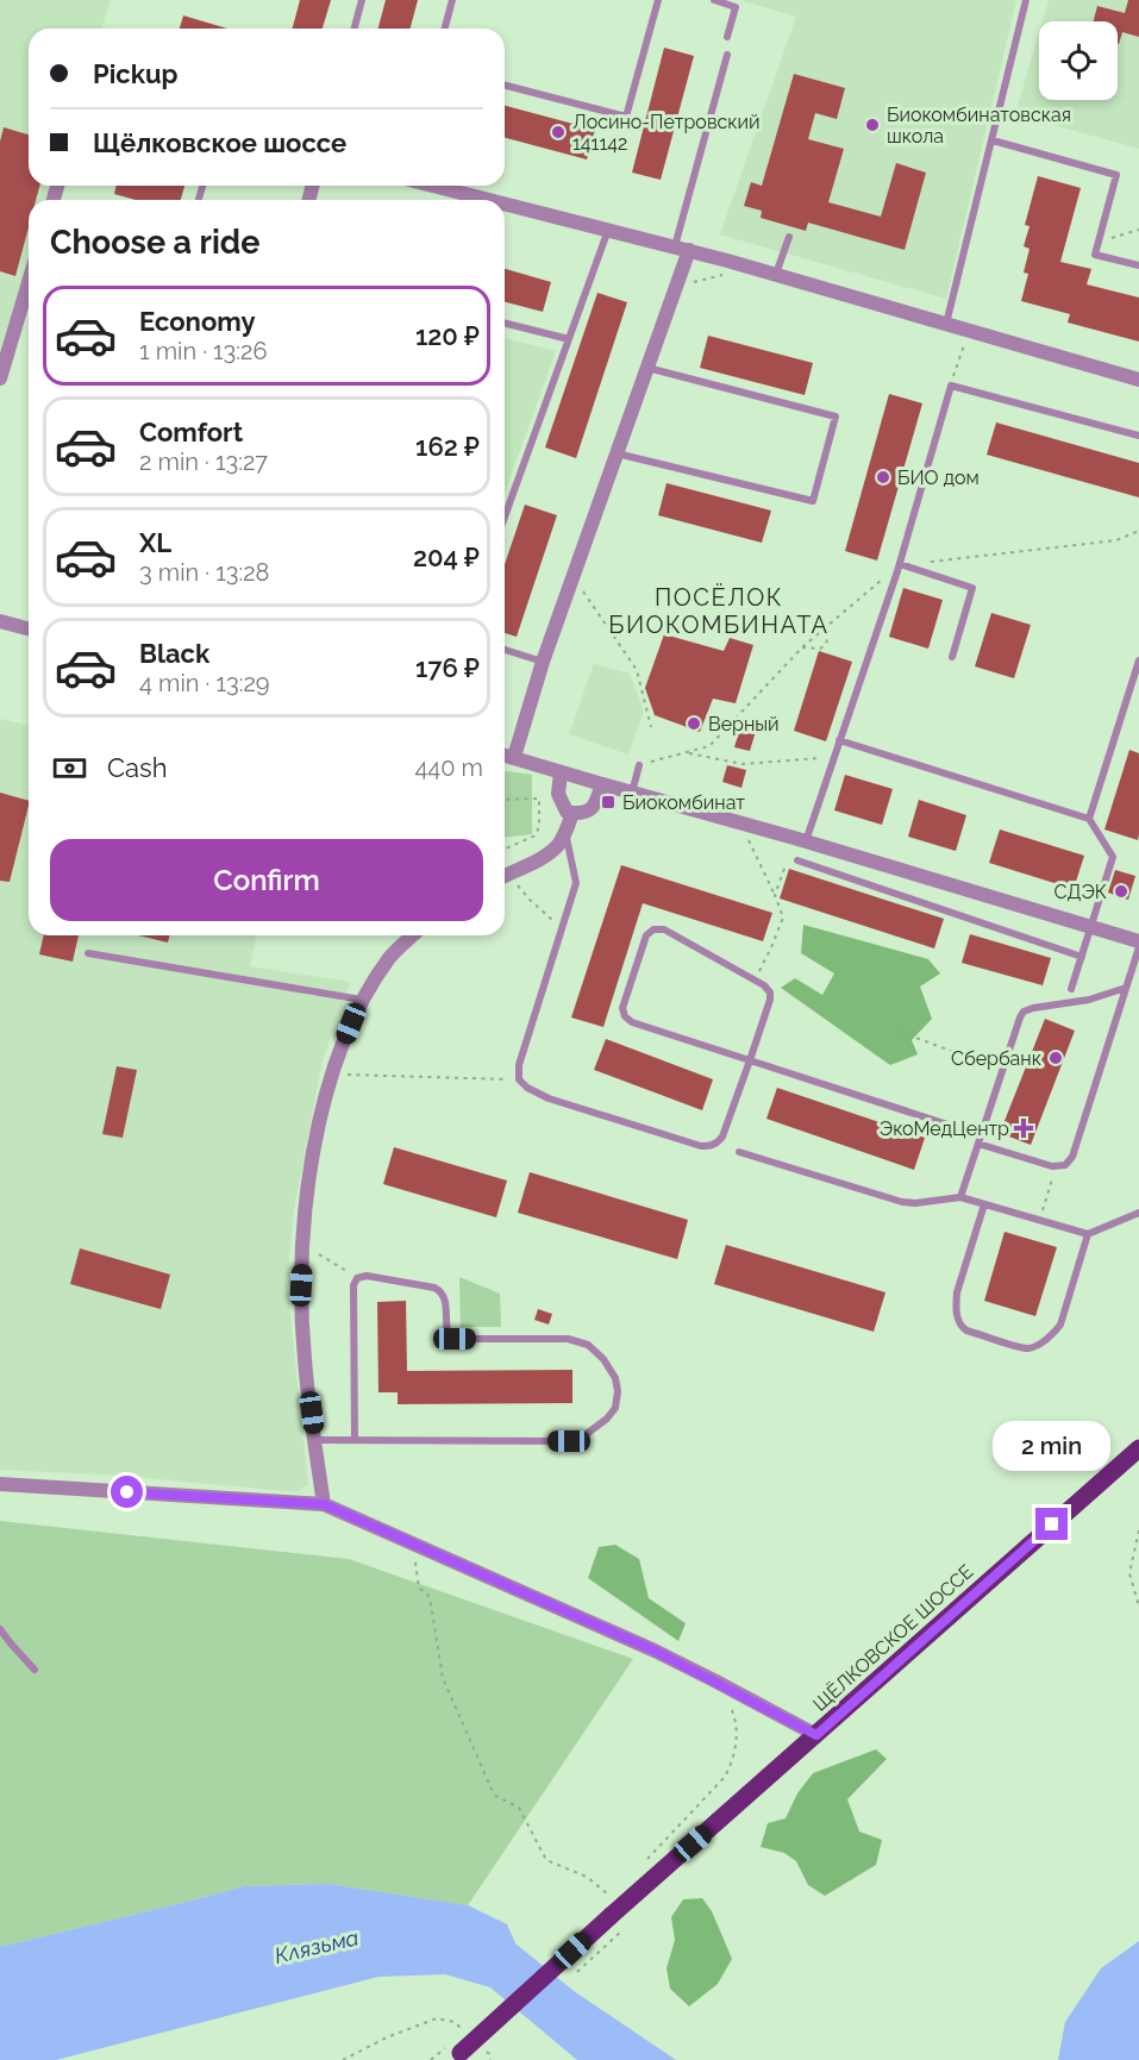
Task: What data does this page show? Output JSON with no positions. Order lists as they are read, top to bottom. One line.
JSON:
{"streets":{"main road":["ЩЁЛКОВСКОЕ ШОССЕ"]},"districts":["ПОСЁЛОК БИОКОМБИНАТА"],"water":["Клязьма"],"places":{"other":["Биокомбинатовская школа","Лосино-Петровский 141142","БИО дом","Верный","СДЭК","Сбербанк"],"transit":["Биокомбинат"],"health":["ЭкоМедЦентр"]},"page":{"banner":["Pickup","Щёлковское шоссе"],"heading":"Choose a ride","list":[{"name":"Economy","note":"1 min · 13:26","value":"120 ₽"},{"name":"Comfort","note":"2 min · 13:27","value":"162 ₽"},{"name":"XL","note":"3 min · 13:28","value":"204 ₽"},{"name":"Black","note":"4 min · 13:29","value":"176 ₽"}],"pay":["Cash","440 m"],"buttons":"Confirm","bubble":"2 min"}}
